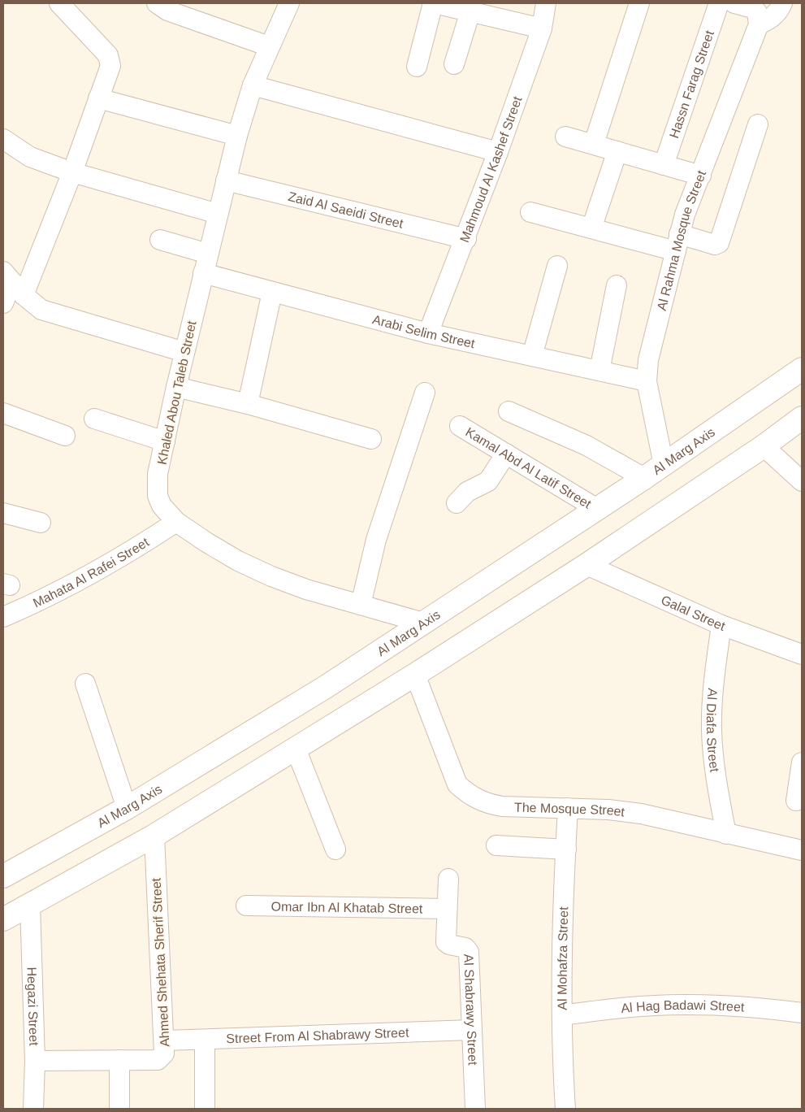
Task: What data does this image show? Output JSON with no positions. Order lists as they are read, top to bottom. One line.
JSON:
{"streets":{"main road":["Al Marg Axis"],"street":["Hassn Farag Street","Mahmoud Al Kashef Street","Zaid Al Saeidi Street","Al Rahma Mosque Street","Arabi Selim Street","Khaled Abou Taleb Street","Kamal Abd Al Latif Street","Mahata Al Rafei Street","Galal Street","Al Diafa Street","The Mosque Street","Omar Ibn Al Khatab Street","Al Mohafza Street","Ahmed Shehata Sherif Street","Hegazi Street","Al Hag Badawi Street","Al Shabrawy Street","Street From Al Shabrawy Street"]},"crossings":[["Mahmoud Al Kashef Street","Zaid Al Saeidi Street"],["Mahmoud Al Kashef Street","Arabi Selim Street"],["Zaid Al Saeidi Street","Khaled Abou Taleb Street"],["Al Rahma Mosque Street","Arabi Selim Street"],["Al Rahma Mosque Street","Al Marg Axis"],["Arabi Selim Street","Khaled Abou Taleb Street"],["Khaled Abou Taleb Street","Al Marg Axis"],["Khaled Abou Taleb Street","Mahata Al Rafei Street"],["Al Marg Axis","Kamal Abd Al Latif Street"],["Galal Street","Al Diafa Street"],["Al Diafa Street","The Mosque Street"],["The Mosque Street","Al Mohafza Street"],["Omar Ibn Al Khatab Street","Al Shabrawy Street"],["Al Mohafza Street","Al Hag Badawi Street"],["Ahmed Shehata Sherif Street","Hegazi Street"],["Ahmed Shehata Sherif Street","Street From Al Shabrawy Street"],["Al Shabrawy Street","Street From Al Shabrawy Street"]]}
